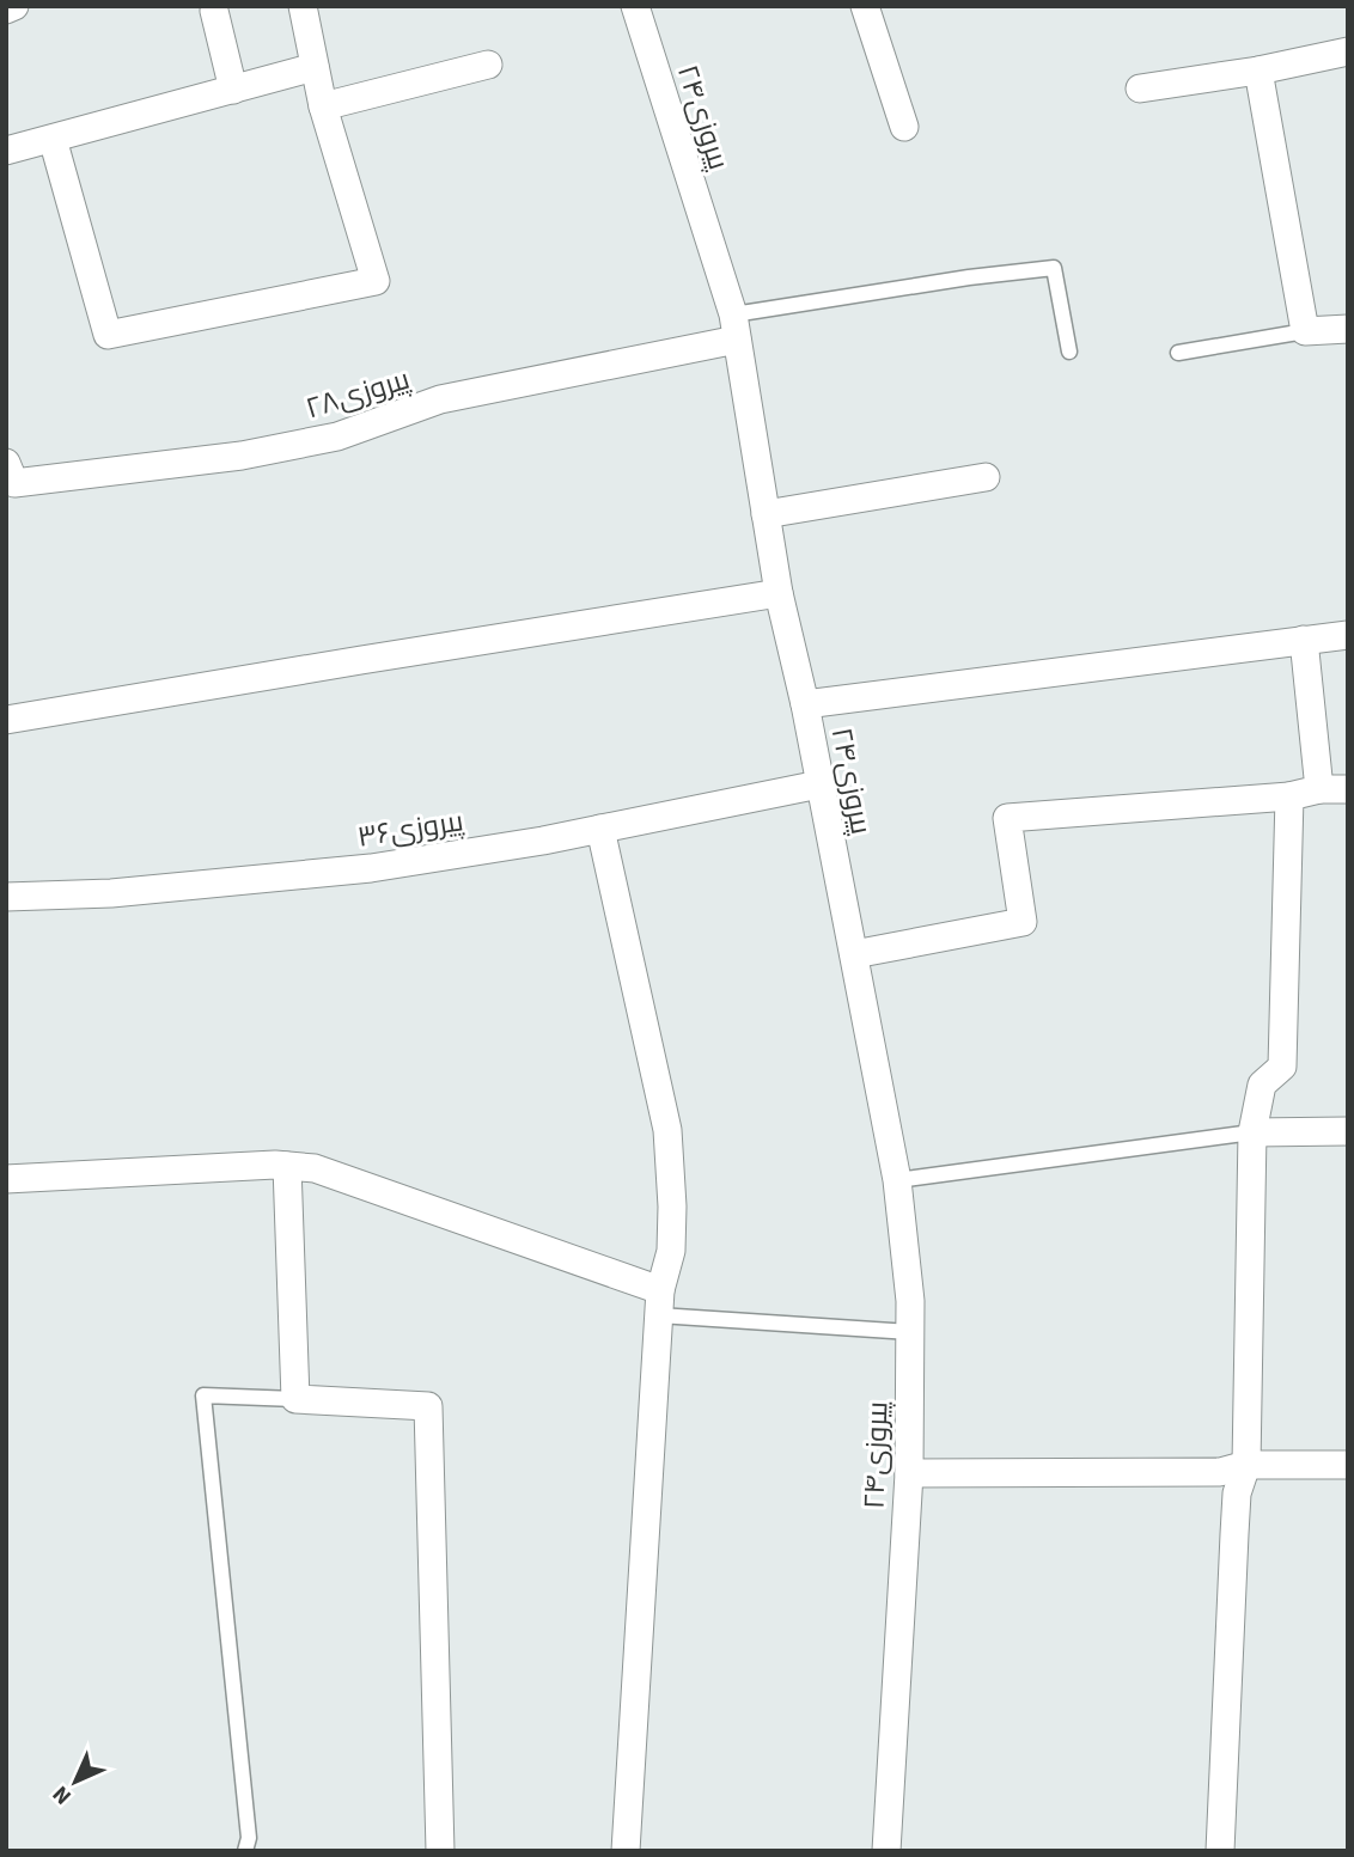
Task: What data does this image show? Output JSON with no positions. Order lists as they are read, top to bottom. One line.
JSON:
{"streets":{"street":["پیروزی۲۴","پیروزی۲۸","پیروزی۳۶"]},"crossings":[["پیروزی۲۴","پیروزی۲۸"],["پیروزی۲۴","پیروزی۳۶"]],"north":"bottom left"}
